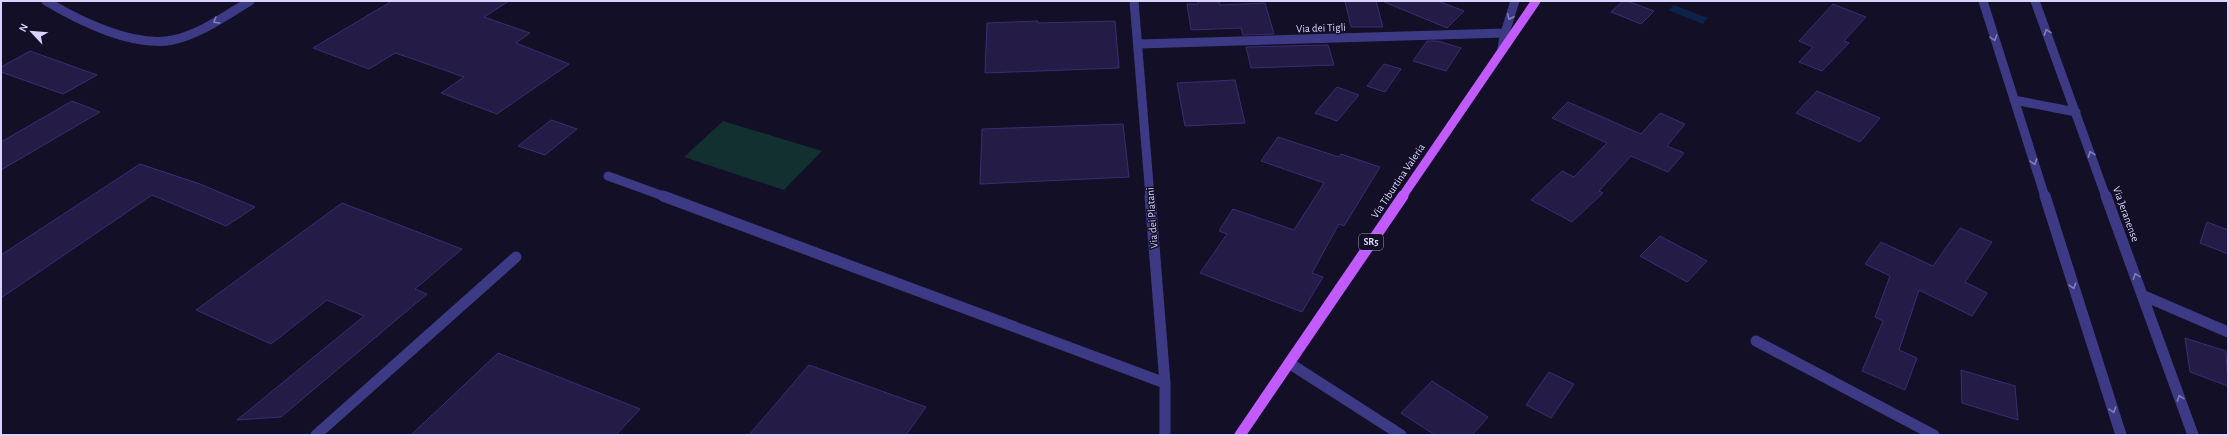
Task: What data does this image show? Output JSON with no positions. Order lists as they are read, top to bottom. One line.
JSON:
{"streets":{"main road":["Via Tiburtina Valeria","SR5"],"street":["Via dei Tigli","Via Jeranense","Via dei Platani"]},"crossings":[["Via dei Tigli","Via dei Platani"]],"north":"top left"}
